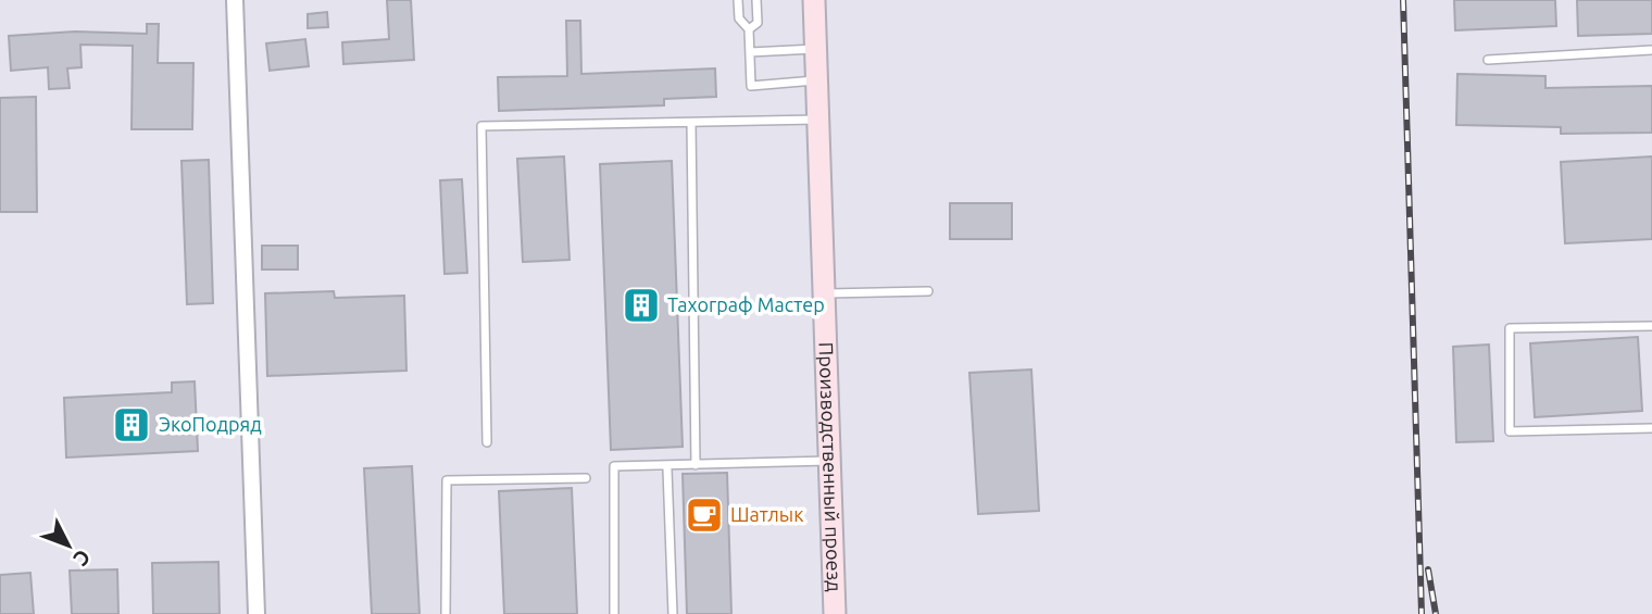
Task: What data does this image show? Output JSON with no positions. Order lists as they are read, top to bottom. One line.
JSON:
{"streets":{"street":["Производственный проезд"]},"places":{"building":["Тахограф Мастер","ЭкоПодряд"],"cafe":["Шатлык"]},"north":"bottom right"}
